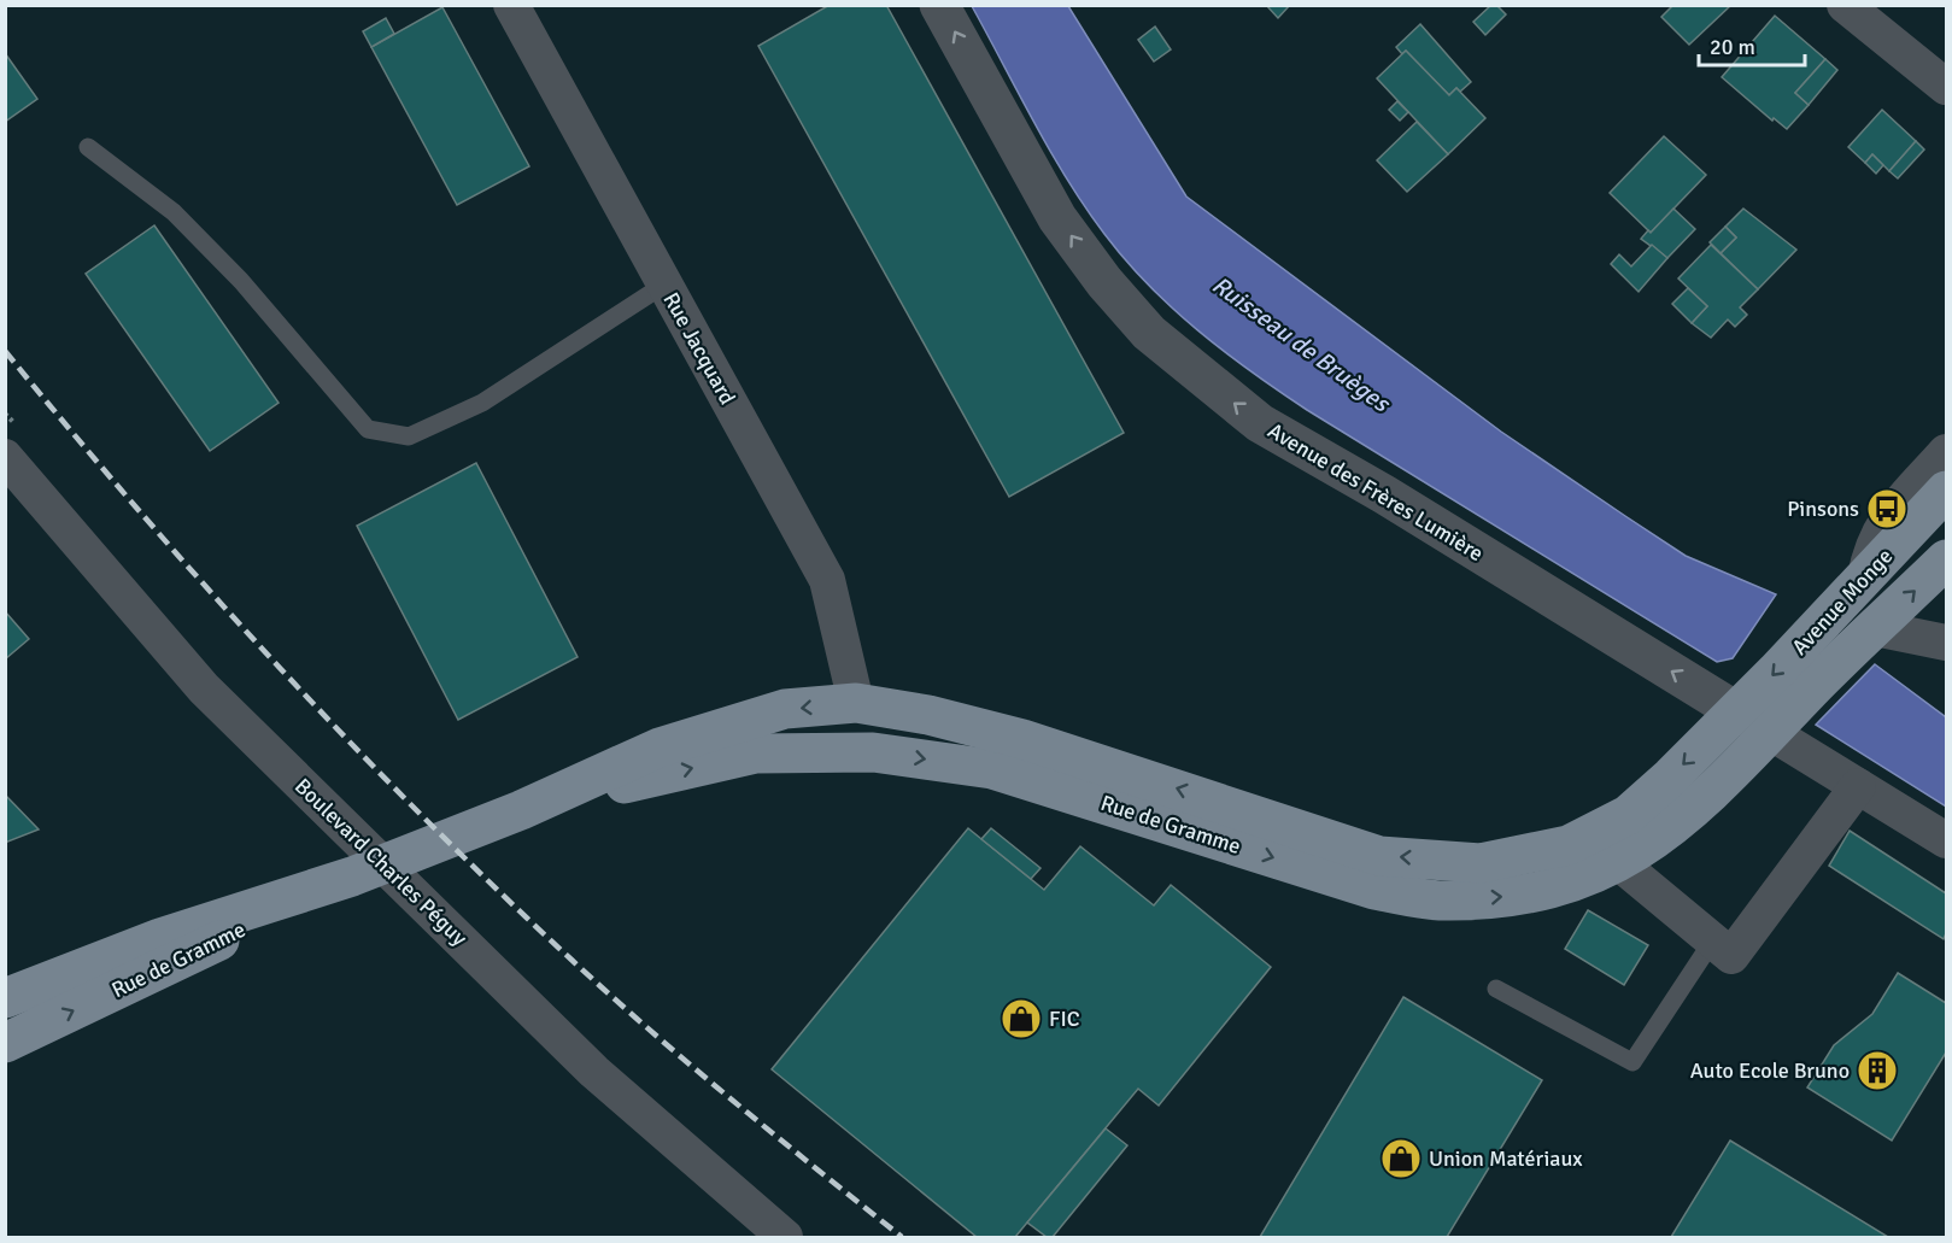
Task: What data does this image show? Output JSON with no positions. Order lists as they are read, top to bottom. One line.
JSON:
{"streets":{"main road":["Avenue Monge","Rue de Gramme"],"street":["Rue Jacquard","Avenue des Frères Lumière","Boulevard Charles Péguy"]},"crossings":[["Rue Jacquard","Rue de Gramme"],["Avenue des Frères Lumière","Avenue Monge"],["Avenue des Frères Lumière","Rue de Gramme"],["Avenue Monge","Rue de Gramme"]],"one_way":["Avenue des Frères Lumière"],"water":["Ruisseau de Bruèges"],"places":{"bus stop":["Pinsons"],"shop":["FIC","Union Matériaux"],"building":["Auto Ecole Bruno"]},"scale_bar":"20 m"}
